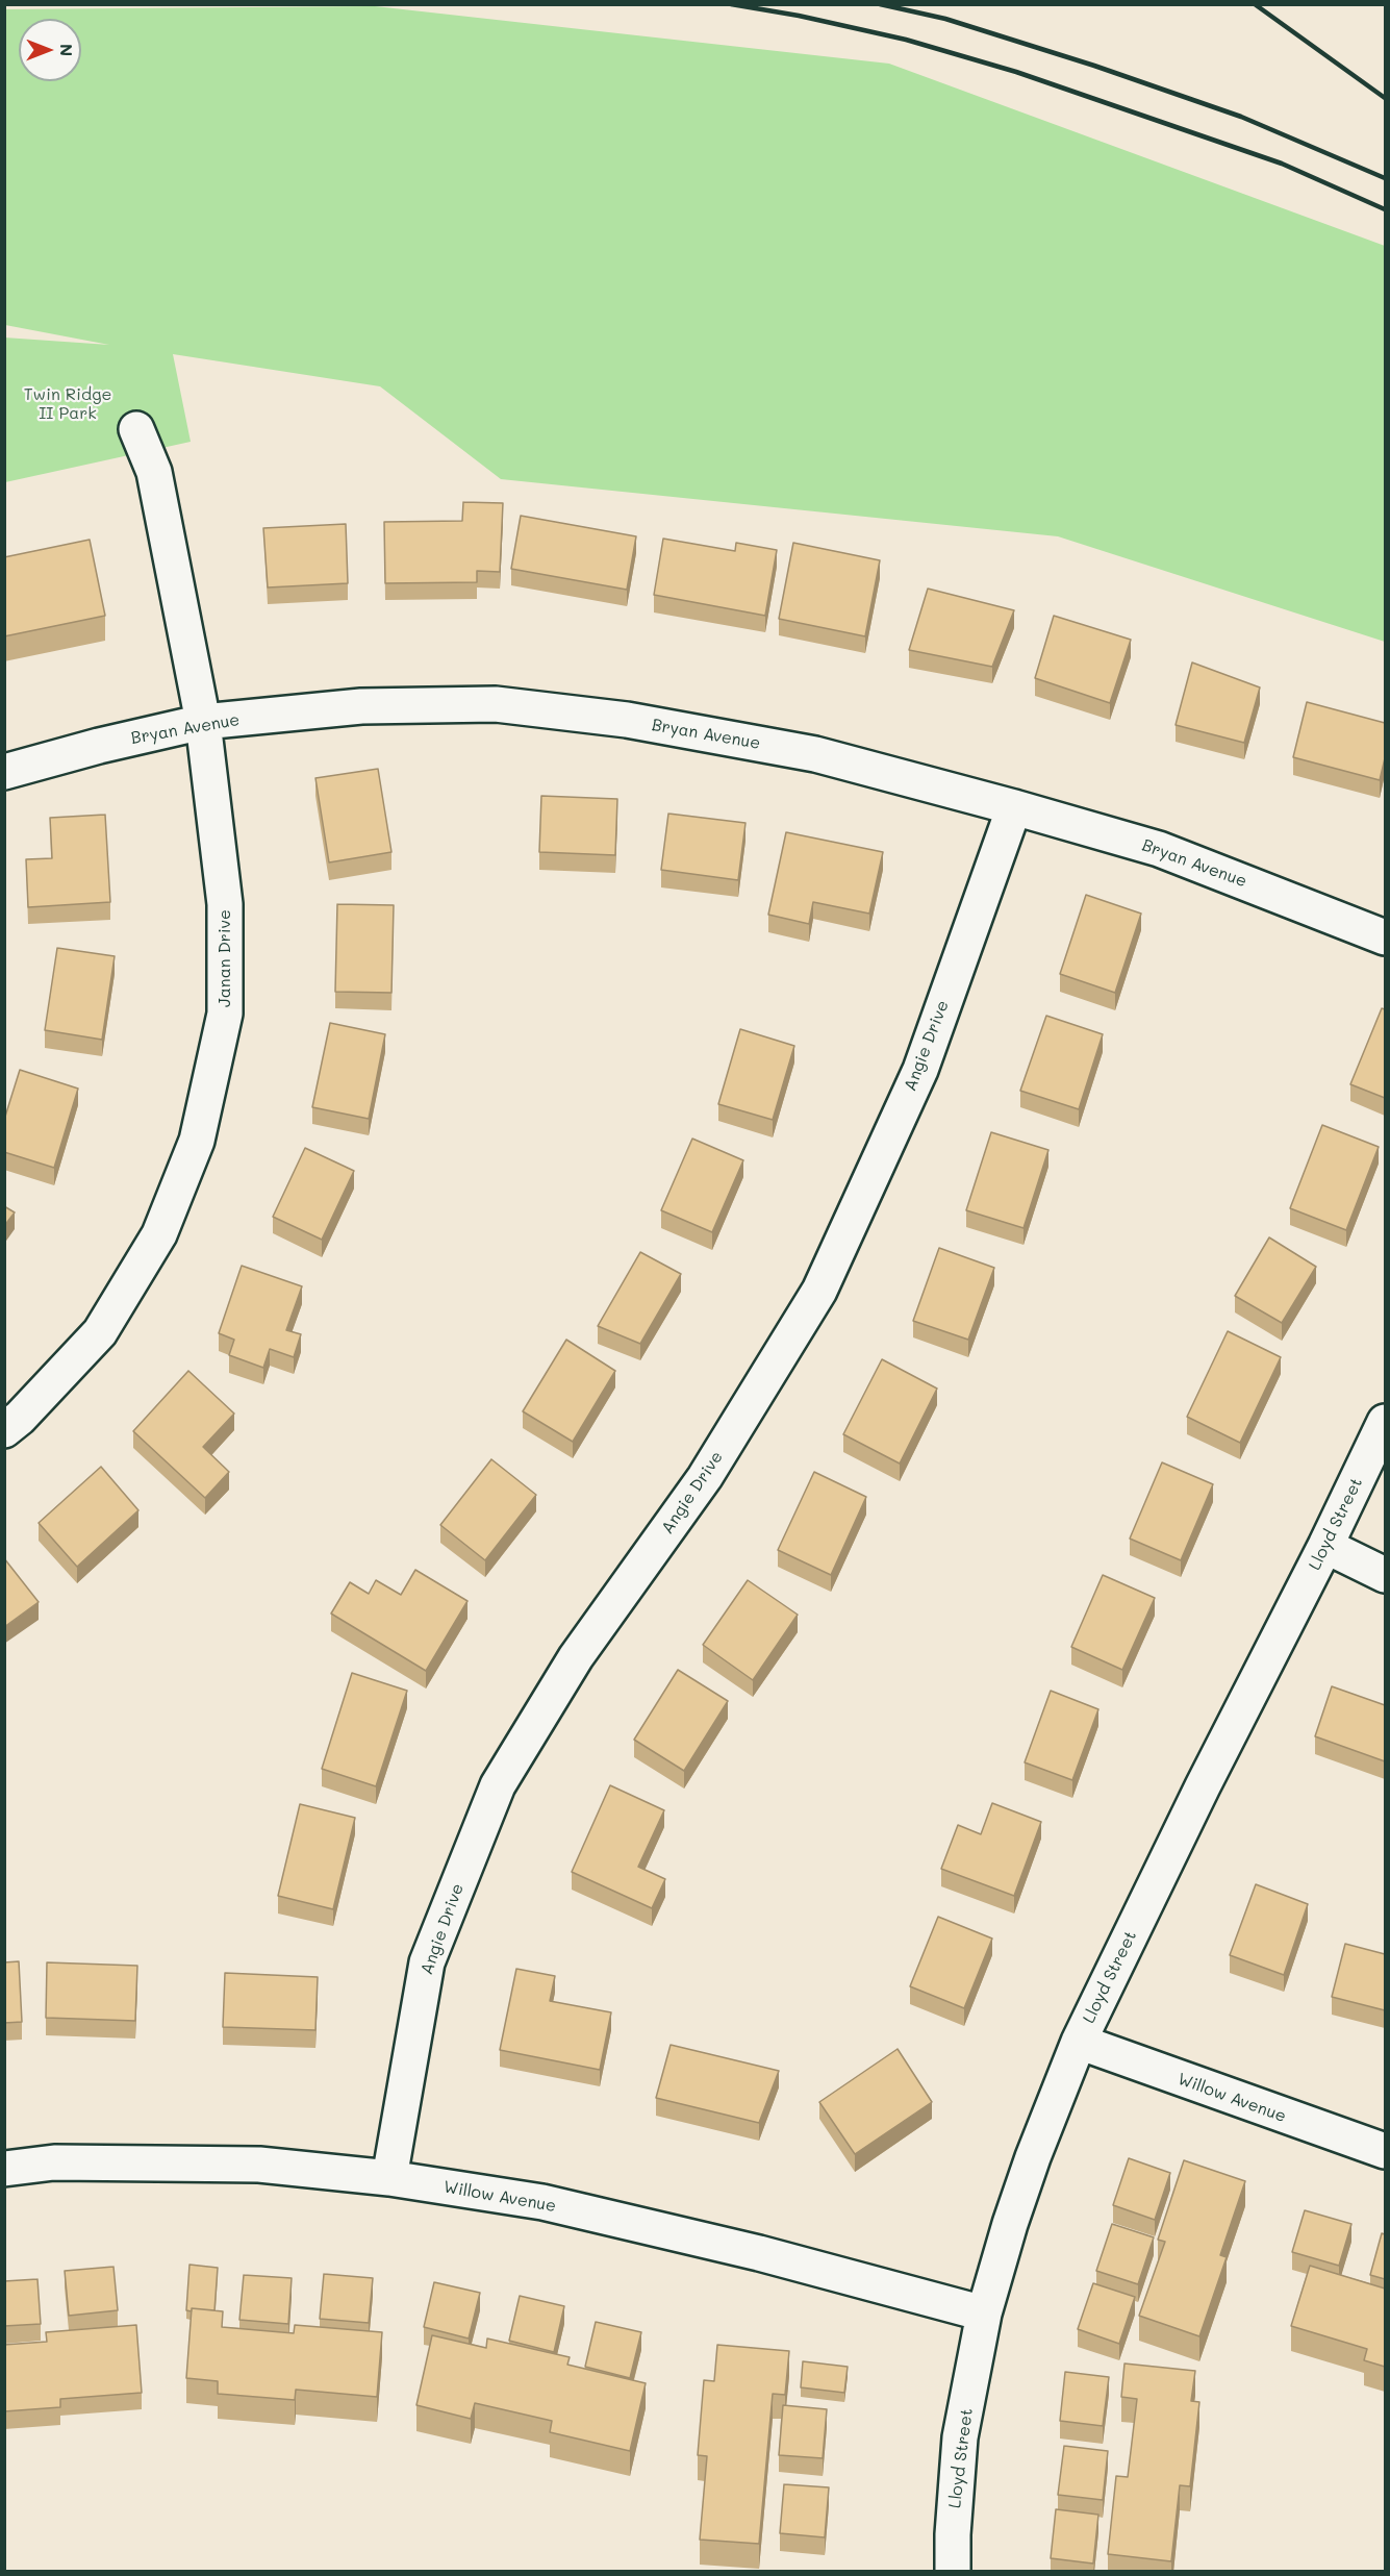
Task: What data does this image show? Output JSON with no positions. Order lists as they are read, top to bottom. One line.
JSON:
{"streets":{"street":["Bryan Avenue","Janan Drive","Angie Drive","Lloyd Street","Willow Avenue"]},"crossings":[["Bryan Avenue","Janan Drive"],["Bryan Avenue","Angie Drive"],["Angie Drive","Willow Avenue"],["Lloyd Street","Willow Avenue"]],"parks":["Twin Ridge II Park"],"north":"right"}
